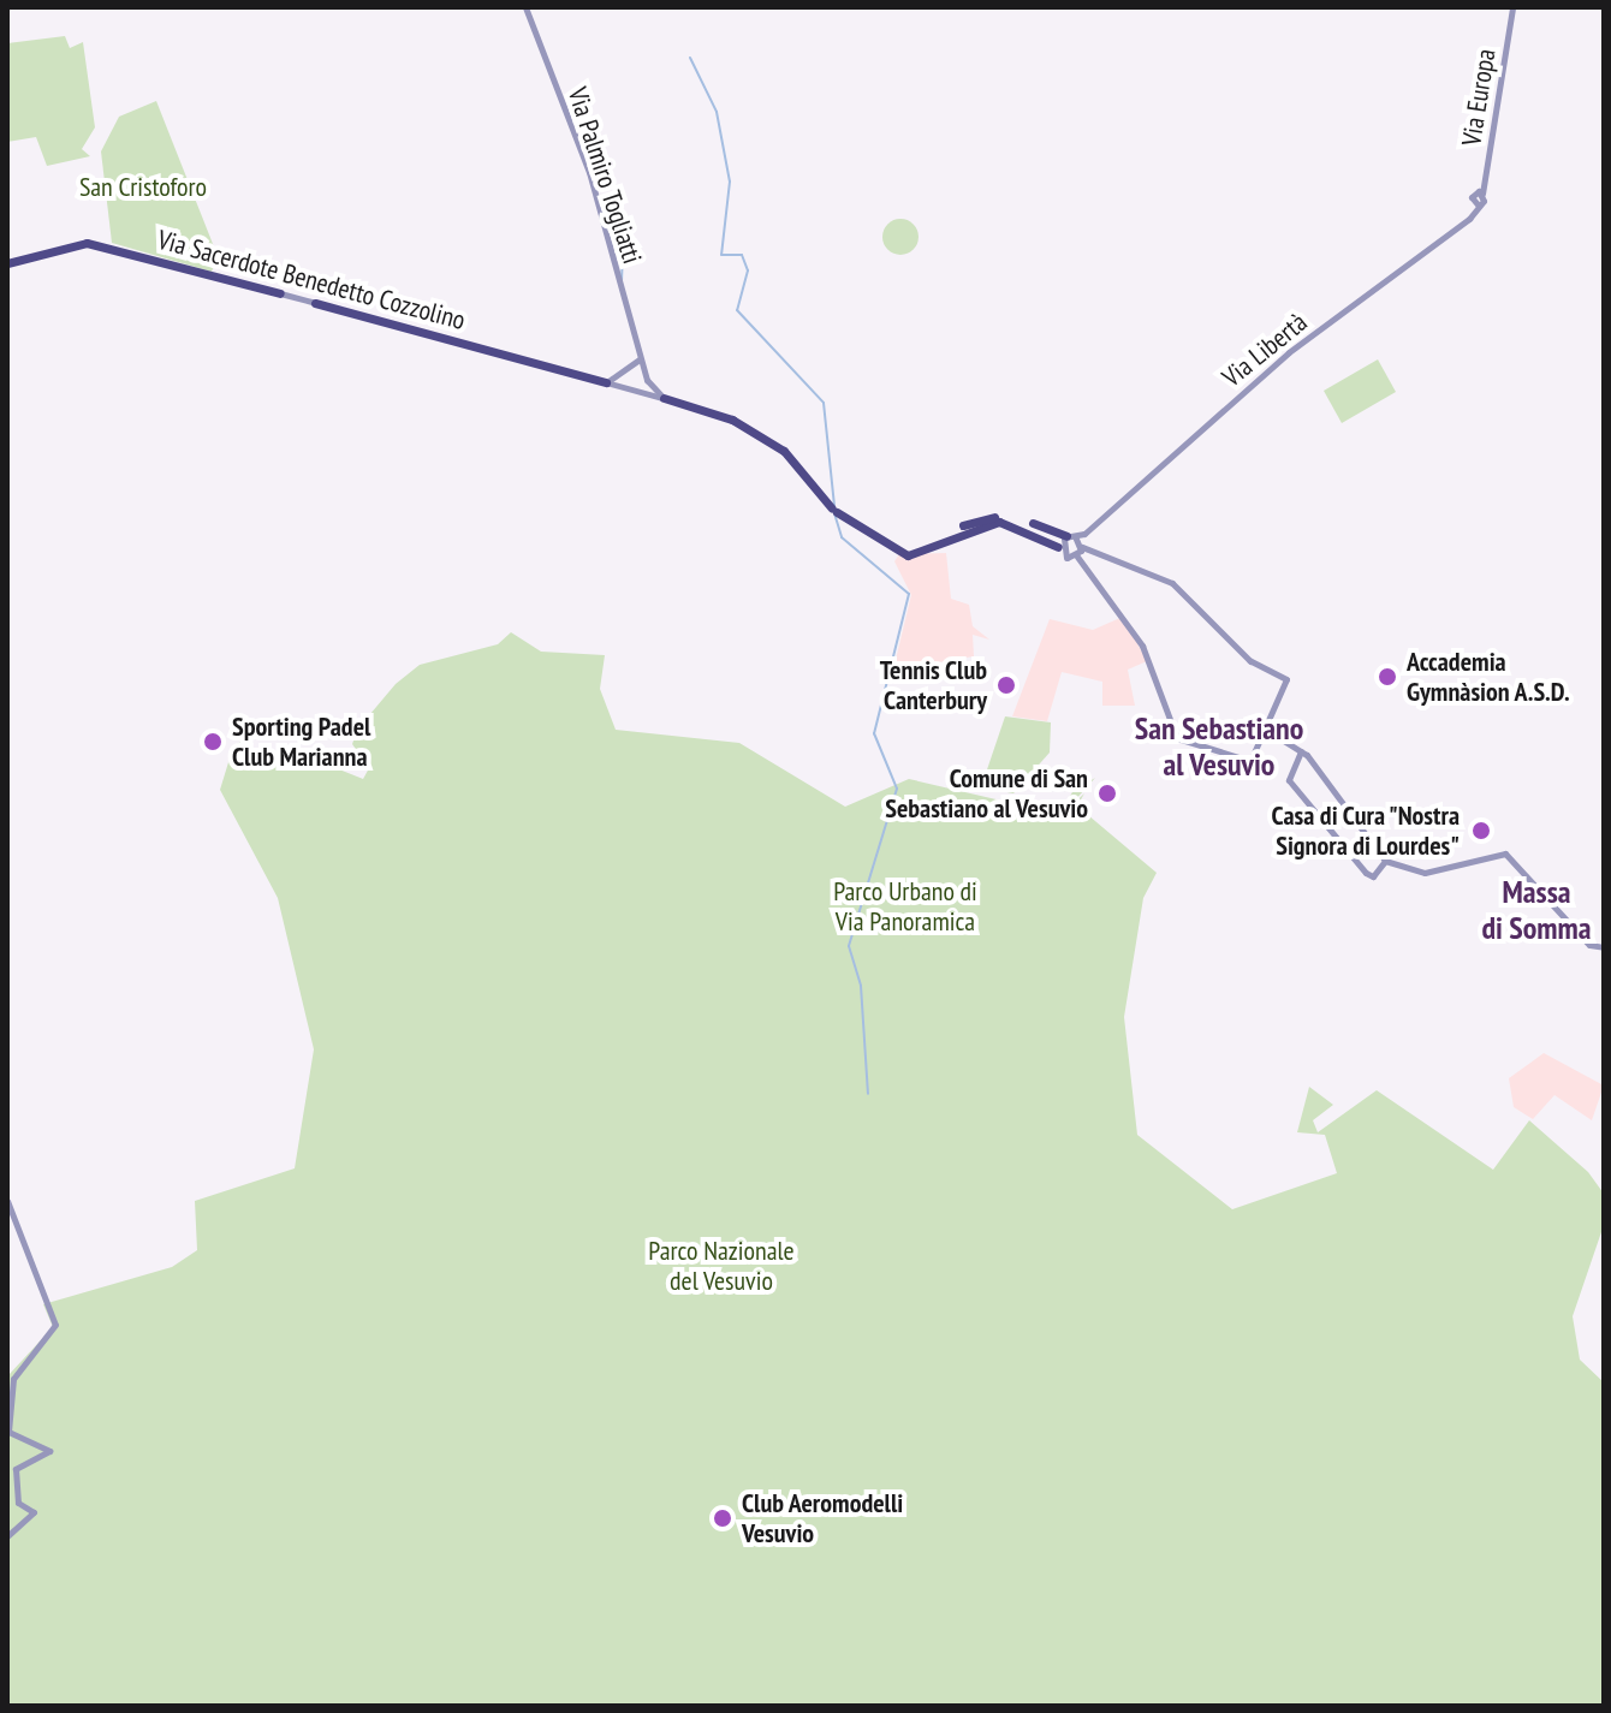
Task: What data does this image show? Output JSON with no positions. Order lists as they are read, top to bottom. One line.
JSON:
{"streets":{"main road":["Via Sacerdote Benedetto Cozzolino"],"street":["Via Europa","Via Palmiro Togliatti","Via Libertà"]},"crossings":[["Via Europa","Via Libertà"]],"districts":["San Sebastiano al Vesuvio","Massa di Somma"],"parks":["San Cristoforo","Parco Urbano di Via Panoramica","Parco Nazionale del Vesuvio"],"places":["Accademia Gymnàsion A.S.D.","Tennis Club Canterbury","Sporting Padel Club Marianna","Comune di San Sebastiano al Vesuvio","Casa di Cura \"Nostra Signora di Lourdes\"","Club Aeromodelli Vesuvio"]}
